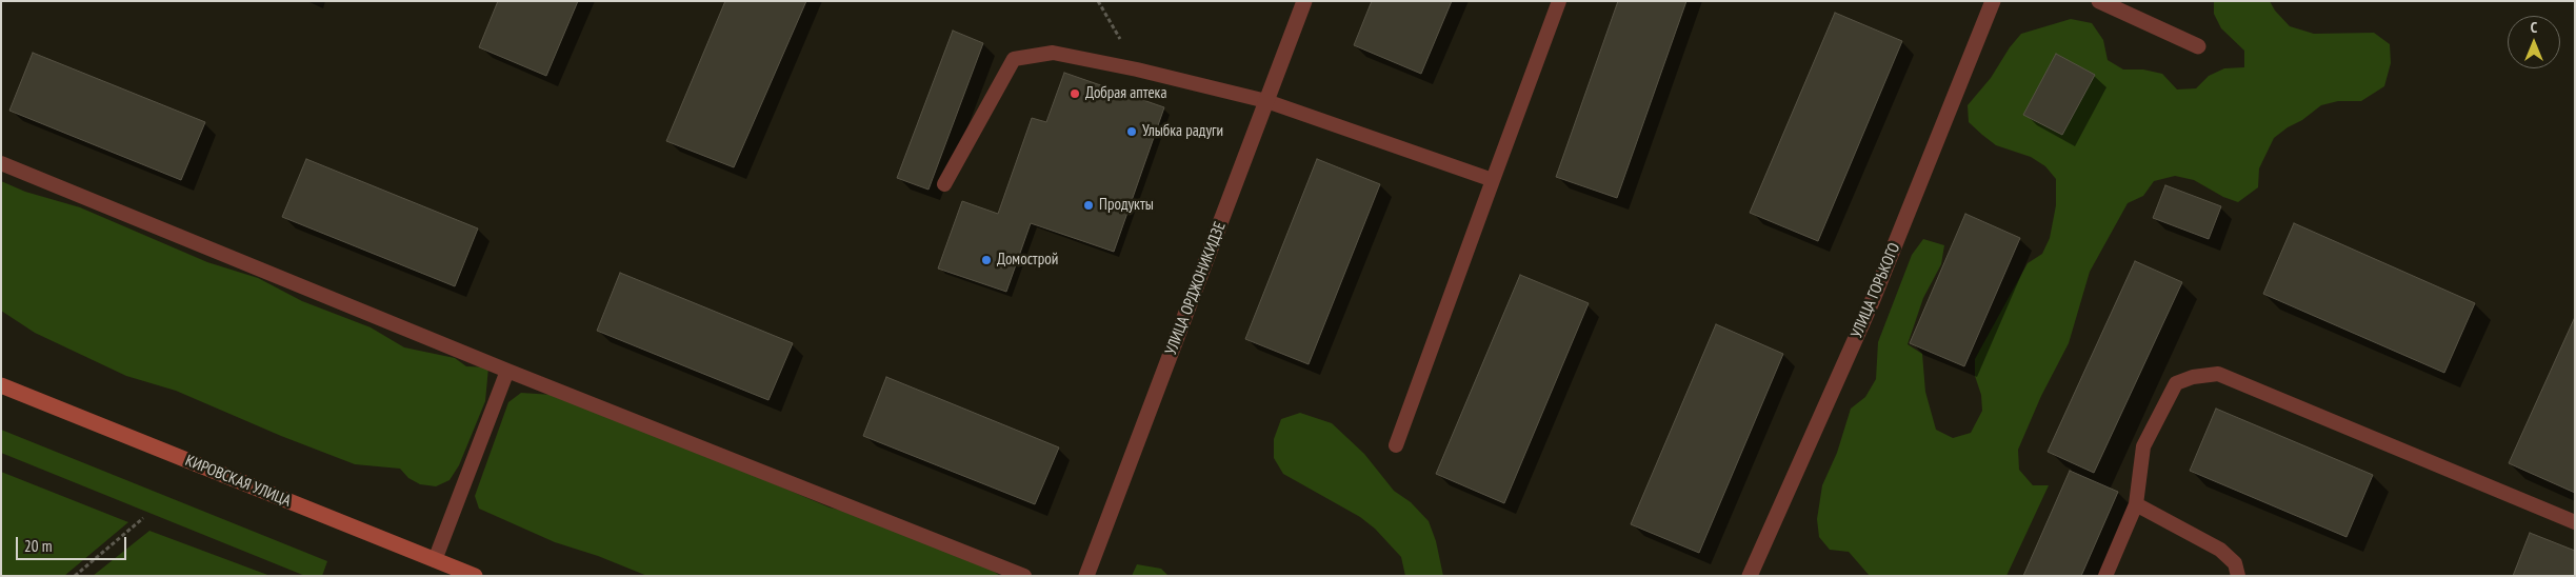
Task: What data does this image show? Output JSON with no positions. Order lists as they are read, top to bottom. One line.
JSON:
{"streets":{"main road":["КИРОВСКАЯ УЛИЦА"],"street":["УЛИЦА ОРДЖОНИКИДЗЕ","УЛИЦА ГОРЬКОГО"]},"places":["Добрая аптека","Улыбка радуги","Продукты","Домострой"],"scale_bar":"20 m","north":"top"}
